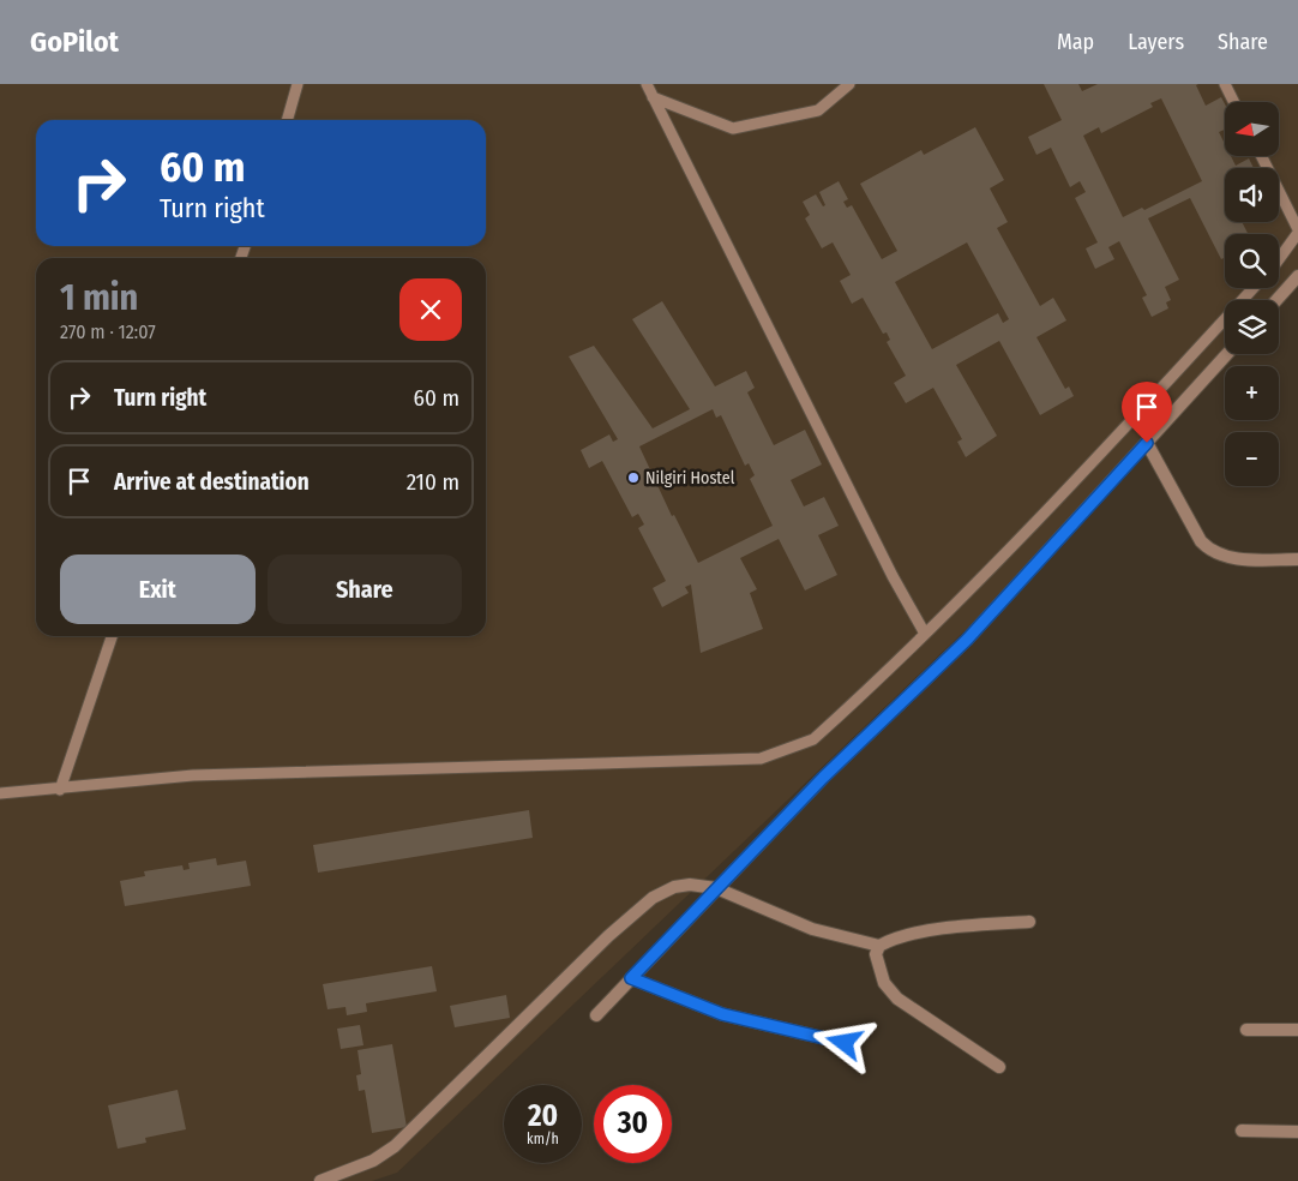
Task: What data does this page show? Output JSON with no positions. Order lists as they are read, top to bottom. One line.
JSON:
{"places":["Nilgiri Hostel"],"north":"left","page":{"header":"GoPilot","nav":["Map","Layers","Share"],"map_buttons":["+","−"],"turn":["60 m","Turn right"],"heading":["1 min","270 m · 12:07"],"list":[{"name":"Turn right","value":"60 m"},{"name":"Arrive at destination","value":"210 m"}],"buttons":["Exit","Share"],"speed":"20 km/h","limit":"30"}}
